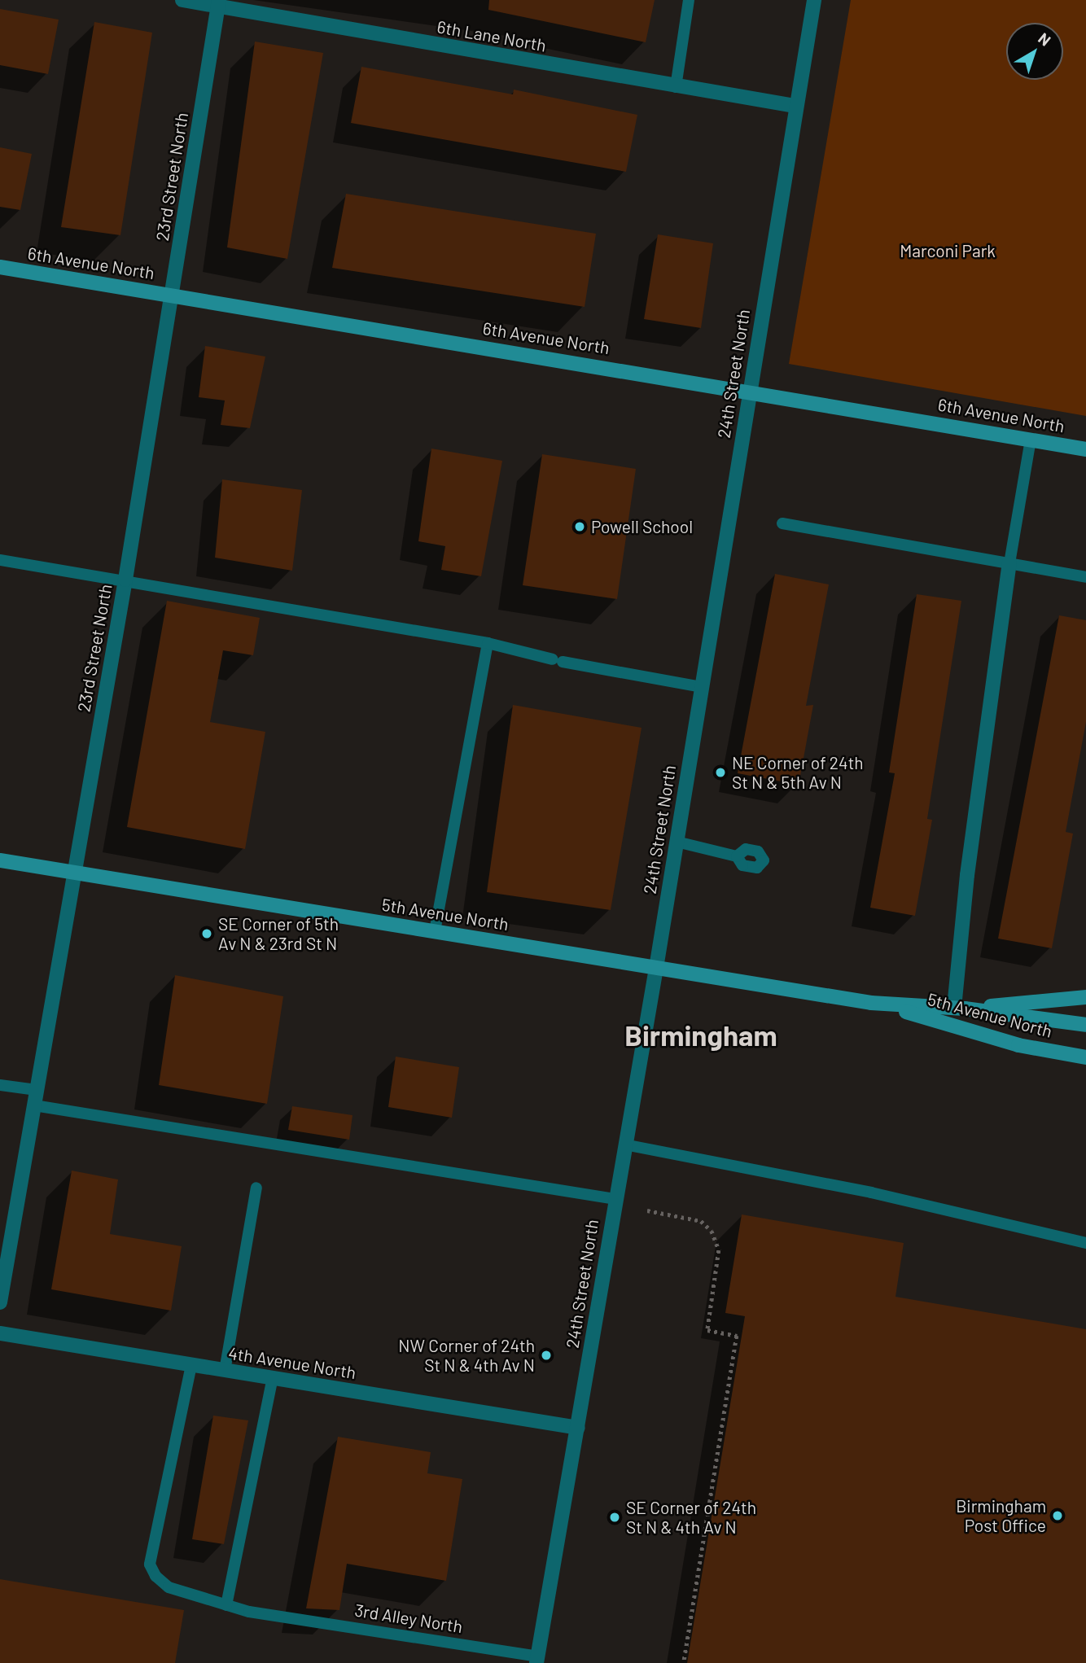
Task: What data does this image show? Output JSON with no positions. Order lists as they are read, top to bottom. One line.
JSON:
{"streets":{"main road":["6th Avenue North","5th Avenue North"],"street":["6th Lane North","23rd Street North","24th Street North","4th Avenue North"],"lane":["3rd Alley North"]},"crossings":[["6th Lane North","23rd Street North"],["6th Lane North","24th Street North"],["23rd Street North","6th Avenue North"],["23rd Street North","5th Avenue North"],["6th Avenue North","24th Street North"],["24th Street North","5th Avenue North"],["24th Street North","4th Avenue North"],["24th Street North","3rd Alley North"],["4th Avenue North","3rd Alley North"]],"districts":["Birmingham"],"parks":["Marconi Park"],"places":["Powell School","NE Corner of 24th St N & 5th Av N","SE Corner of 5th Av N & 23rd St N","NW Corner of 24th St N & 4th Av N","Birmingham Post Office","SE Corner of 24th St N & 4th Av N"],"north":"top right"}
